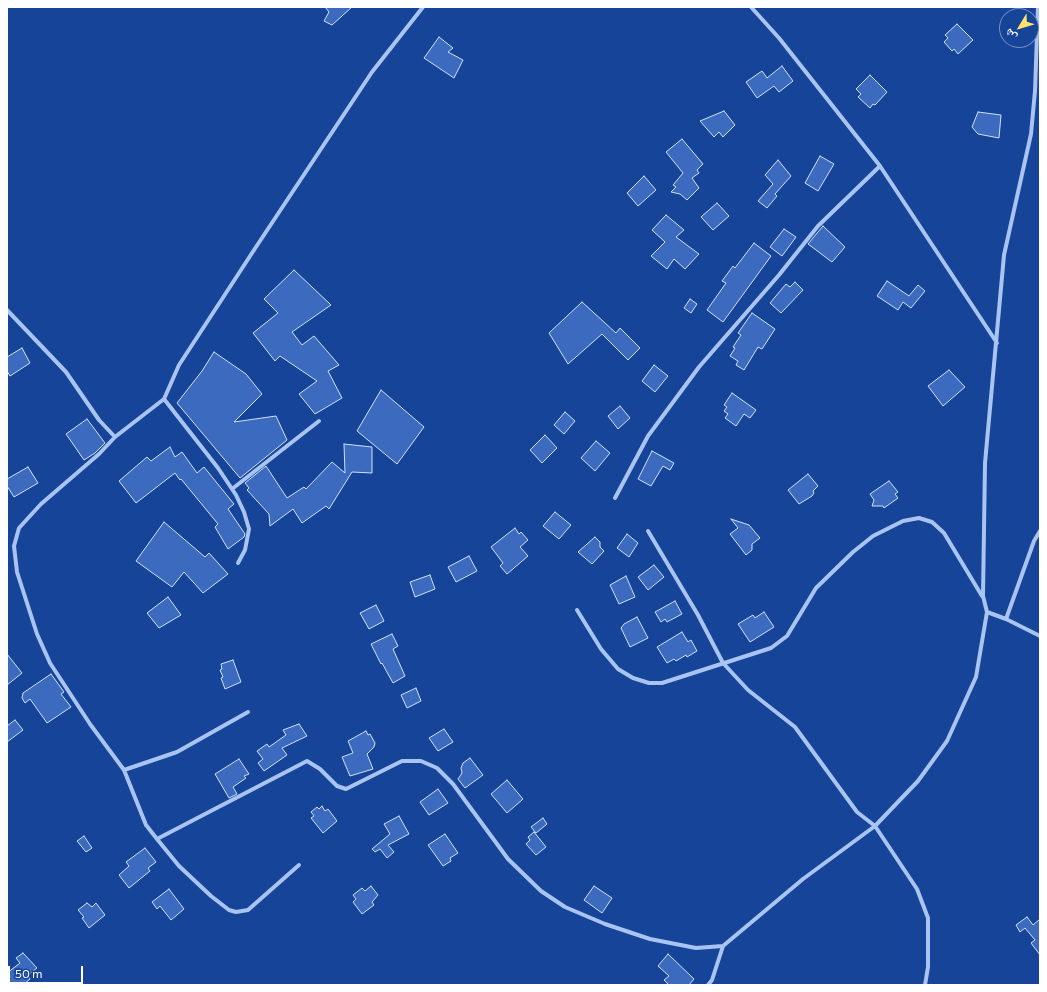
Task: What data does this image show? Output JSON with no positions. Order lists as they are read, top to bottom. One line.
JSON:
{"scale_bar":"50 m","north":"bottom left"}
